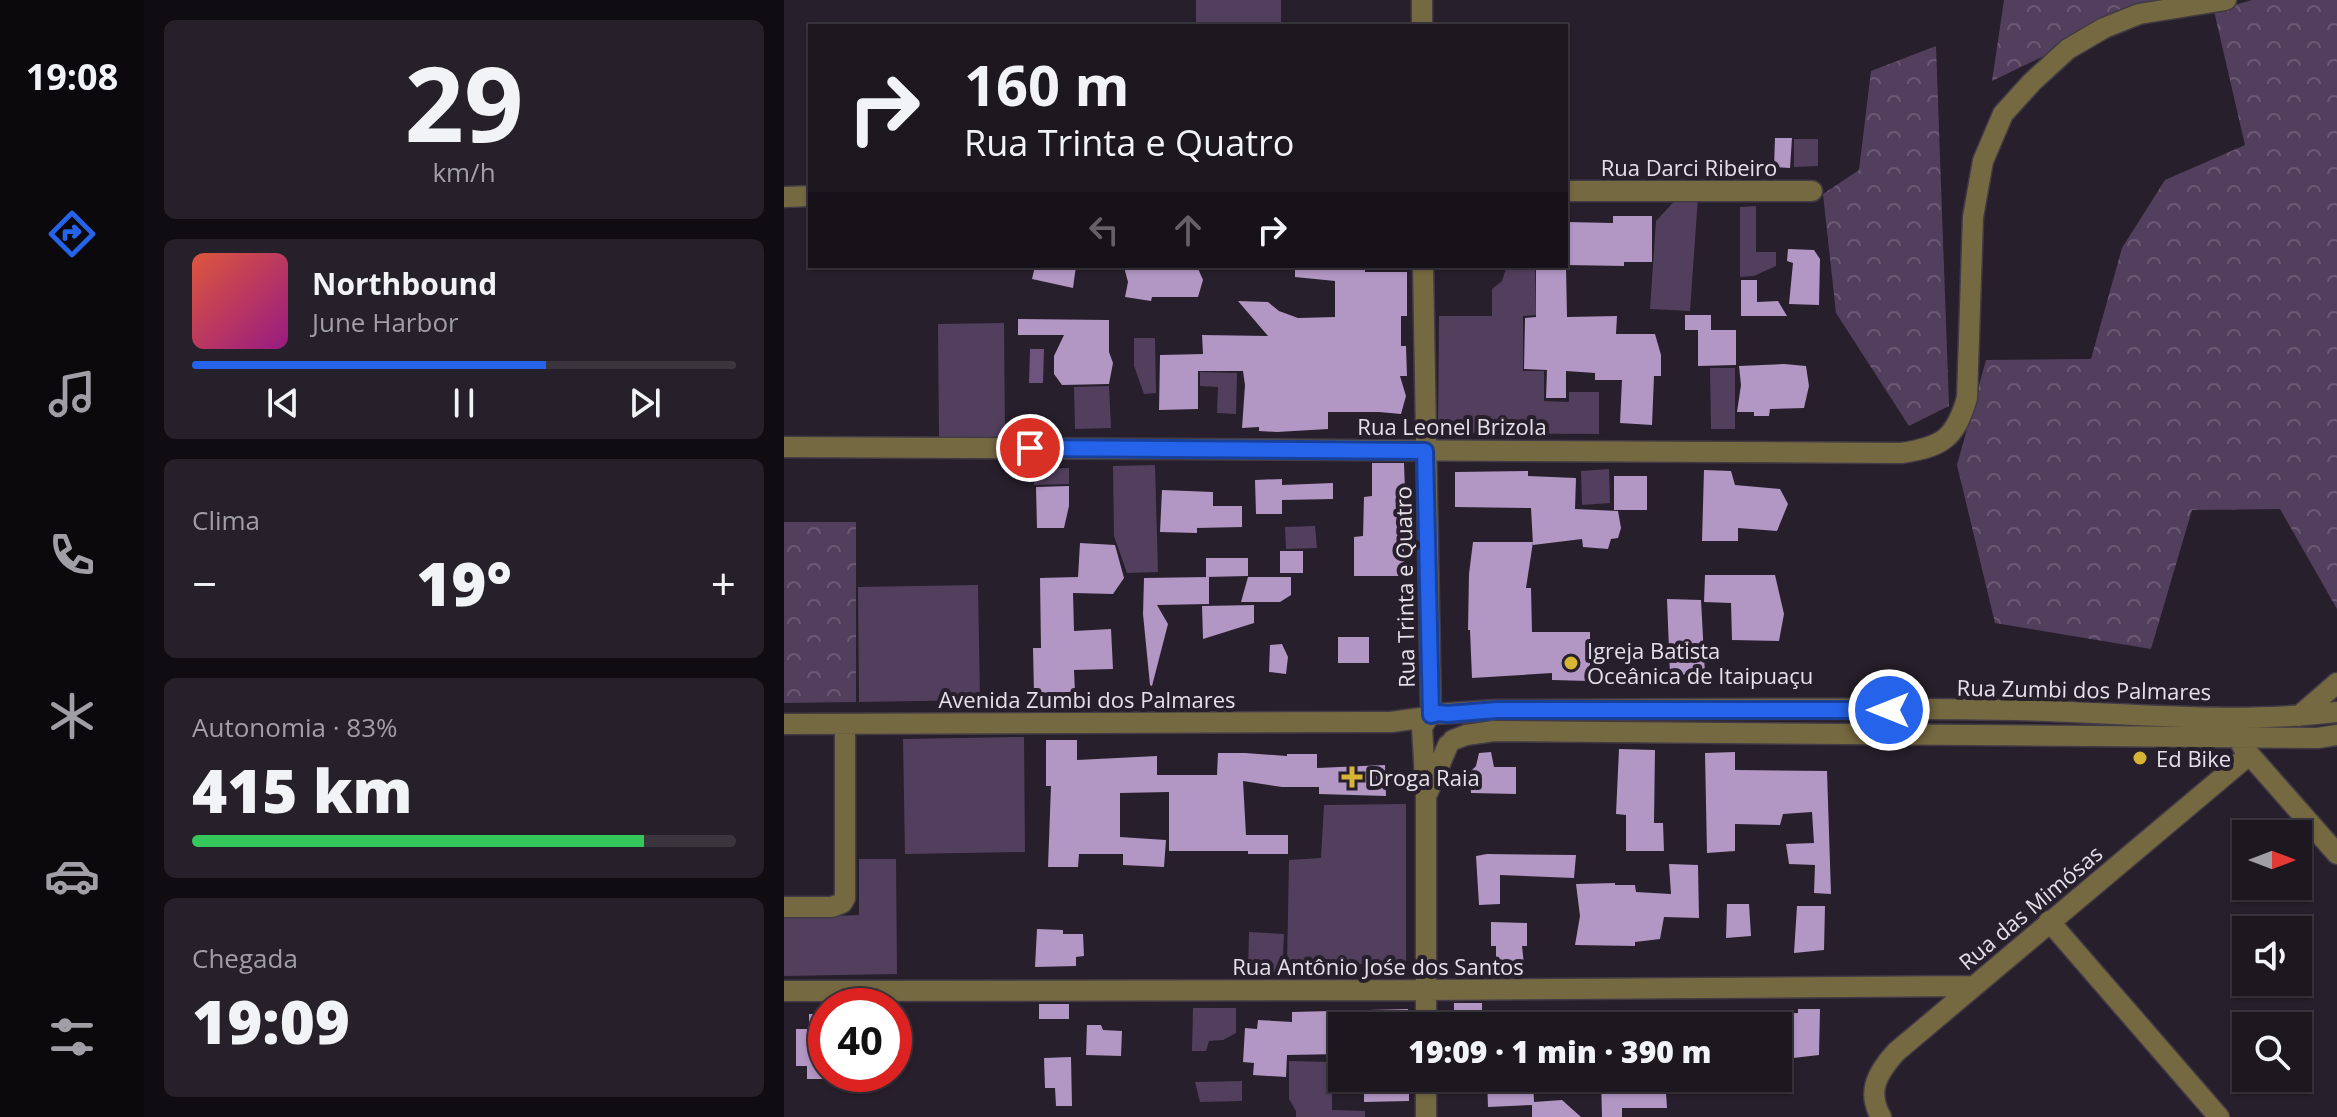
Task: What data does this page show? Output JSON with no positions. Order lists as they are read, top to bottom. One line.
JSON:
{"streets":{"street":["Rua Darci Ribeiro","Rua Leonel Brizola","Rua Trinta e Quatro","Rua Zumbi dos Palmares","Avenida Zumbi dos Palmares","Rua das Mimósas","Rua Antônio Jośe dos Santos"]},"crossings":[["Rua Leonel Brizola","Rua Trinta e Quatro"],["Rua Trinta e Quatro","Rua Zumbi dos Palmares"],["Rua Trinta e Quatro","Avenida Zumbi dos Palmares"],["Rua Zumbi dos Palmares","Avenida Zumbi dos Palmares"],["Rua das Mimósas","Rua Antônio Jośe dos Santos"]],"places":{"other":["Igreja Batista Oceânica de Itaipuaçu","Ed Bike"],"health":["Droga Raia"]},"north":"right","page":{"tabs":"19:08","tile":[["29","km/h"],"Clima",["Autonomia · 83%","415 km"],["Chegada","19:09"]],"turn":["160 m","Rua Trinta e Quatro"],"song":["Northbound","June Harbor"],"heat":["−","19°","+"],"limit":"40","trip":"19:09 · 1 min · 390 m"}}
